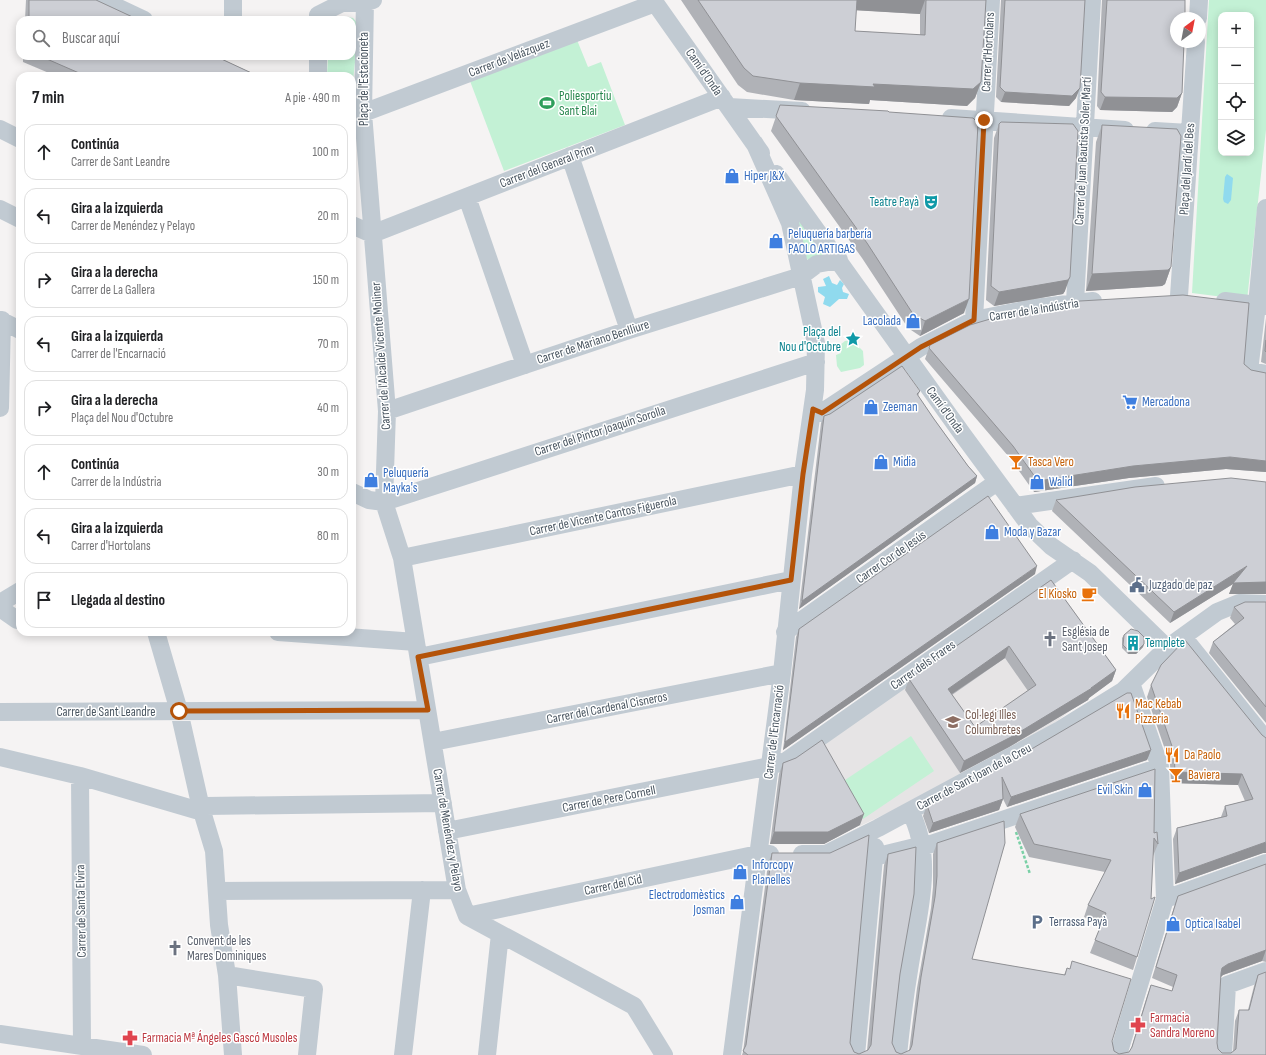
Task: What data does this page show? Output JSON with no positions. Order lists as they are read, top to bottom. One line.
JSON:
{"streets":{"street":["Carrer d'Hortolans","Carrer de Velázquez","Camí d'Onda","Plaça de l'Estacioneta","Carrer de Juan Bautista Soler Martí","Carrer del General Prim","Plaça del Jardí del Bes","Carrer de la Indústria","Carrer de Mariano Benlliure","Carrer de l'Alcalde Vicente Moliner","Carrer del Pintor Joaquín Sorolla","Carrer de Vicente Cantos Figuerola","Carrer Cor de Jesús","Carrer dels Frares","Carrer del Cardenal Cisneros","Carrer de Sant Leandre","Carrer de l'Encarnació","Carrer de Sant Joan de la Creu","Carrer de Pere Cornell","Carrer de Menéndez y Pelayo","Carrer del Cid","Carrer de Santa Elvira"]},"crossings":[["Carrer d'Hortolans","Carrer de la Indústria"],["Carrer de Velázquez","Camí d'Onda"],["Carrer de Velázquez","Plaça de l'Estacioneta"],["Camí d'Onda","Carrer del General Prim"],["Camí d'Onda","Carrer de la Indústria"],["Camí d'Onda","Carrer de Mariano Benlliure"],["Camí d'Onda","Carrer Cor de Jesús"],["Camí d'Onda","Carrer dels Frares"],["Camí d'Onda","Carrer de Sant Joan de la Creu"],["Plaça de l'Estacioneta","Carrer del General Prim"],["Plaça de l'Estacioneta","Carrer de l'Alcalde Vicente Moliner"],["Carrer de Juan Bautista Soler Martí","Carrer de la Indústria"],["Carrer del General Prim","Carrer de l'Alcalde Vicente Moliner"],["Carrer de Mariano Benlliure","Carrer de l'Alcalde Vicente Moliner"],["Carrer de l'Alcalde Vicente Moliner","Carrer del Pintor Joaquín Sorolla"],["Carrer de l'Alcalde Vicente Moliner","Carrer de Menéndez y Pelayo"],["Carrer del Pintor Joaquín Sorolla","Carrer de Menéndez y Pelayo"],["Carrer de Vicente Cantos Figuerola","Carrer de l'Encarnació"],["Carrer de Vicente Cantos Figuerola","Carrer de Menéndez y Pelayo"],["Carrer Cor de Jesús","Carrer de l'Encarnació"],["Carrer dels Frares","Carrer de l'Encarnació"],["Carrer dels Frares","Carrer de Pere Cornell"],["Carrer del Cardenal Cisneros","Carrer de l'Encarnació"],["Carrer del Cardenal Cisneros","Carrer de Menéndez y Pelayo"],["Carrer de Sant Leandre","Carrer de Menéndez y Pelayo"],["Carrer de l'Encarnació","Carrer de Sant Joan de la Creu"],["Carrer de l'Encarnació","Carrer de Pere Cornell"],["Carrer de l'Encarnació","Carrer del Cid"],["Carrer de Sant Joan de la Creu","Carrer del Cid"],["Carrer de Pere Cornell","Carrer de Menéndez y Pelayo"],["Carrer de Menéndez y Pelayo","Carrer del Cid"]],"places":{"sports":["Poliesportiu Sant Blai"],"shop":["Hiper J&X","Peluquería barbería PAOLO ARTIGAS","Lacolada","Zeeman","Midia","Peluquería Mayka's","Walid","Moda y Bazar","Evil Skin","Inforcopy Planelles","Electrodomèstics Josman","Optica Isabel"],"theatre":["Teatre Payà"],"place":["Plaça del Nou d'Octubre"],"supermarket":["Mercadona"],"bar":["Tasca Vero","Baviera"],"public building":["Juzgado de paz"],"cafe":["El Kiosko"],"church":["Església de Sant Josep","Convent de les Mares Dominiques"],"building":["Templete"],"restaurant":["Mac Kebab Pizzeria","Da Paolo"],"school or university":["Col·legi Illes Columbretes"],"parking":["Terrassa Payà"],"pharmacy":["Farmacia Sandra Moreno","Farmacia Mª Ángeles Gascó Musoles"]},"north":"top right","page":{"map_buttons":["+","−"],"search":"Buscar aquí","heading":["7 min","A pie · 490 m"],"list":[["Continúa","Carrer de Sant Leandre","100 m"],["Gira a la izquierda","Carrer de Menéndez y Pelayo","20 m"],["Gira a la derecha","Carrer de La Gallera","150 m"],["Gira a la izquierda","Carrer de l'Encarnació","70 m"],["Gira a la derecha","Plaça del Nou d'Octubre","40 m"],["Continúa","Carrer de la Indústria","30 m"],["Gira a la izquierda","Carrer d'Hortolans","80 m"],"Llegada al destino"]}}
